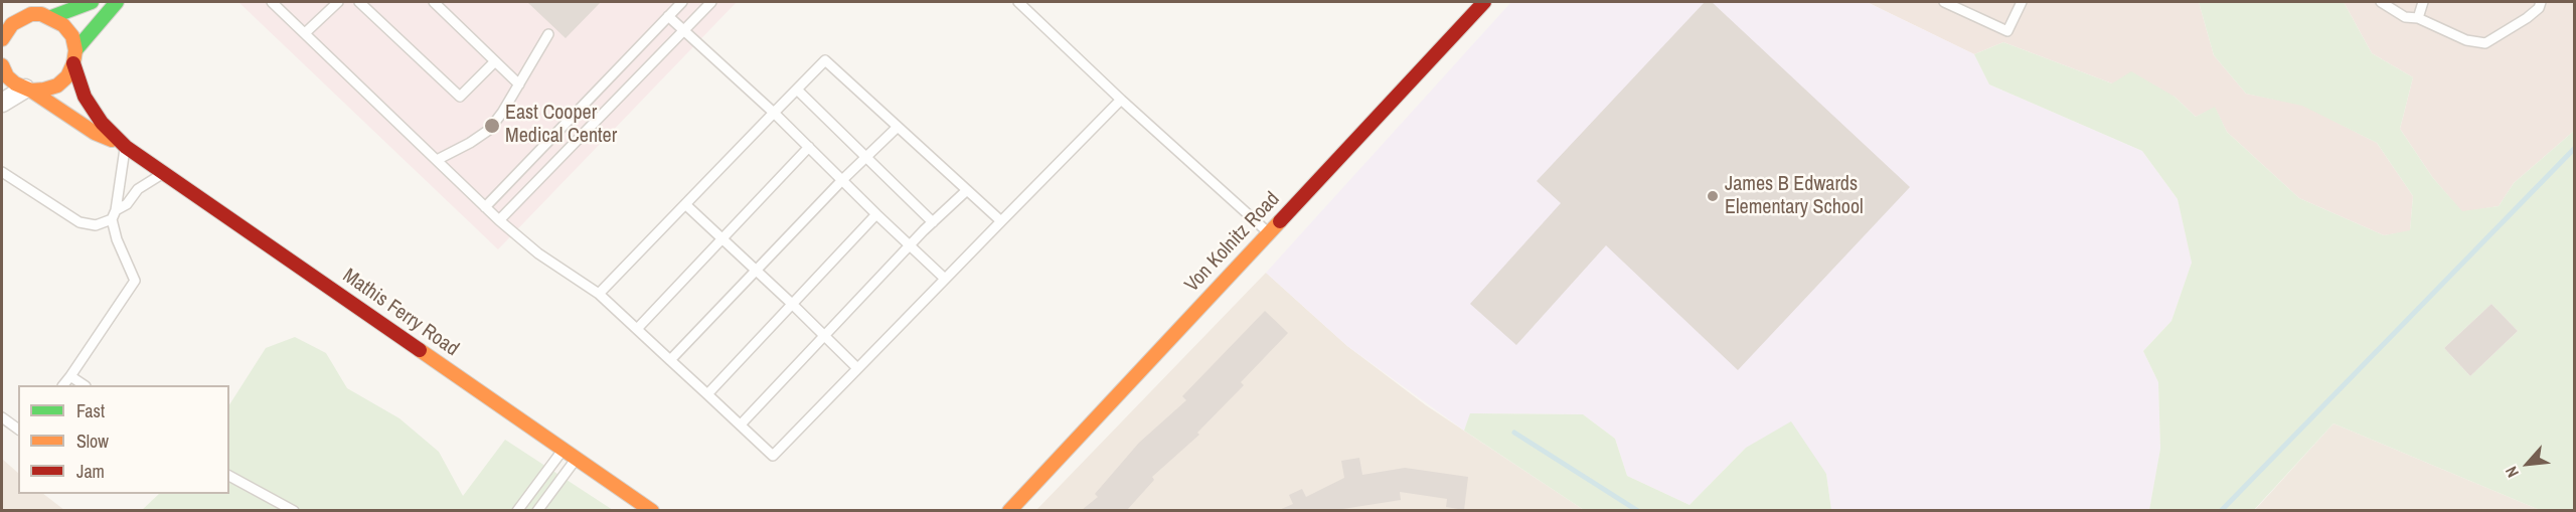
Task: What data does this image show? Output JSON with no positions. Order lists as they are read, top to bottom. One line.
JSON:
{"streets":{"main road":["Von Kolnitz Road","Mathis Ferry Road"]},"places":["East Cooper Medical Center","James B Edwards Elementary School"],"legend":["Fast","Slow","Jam"],"north":"bottom left"}
